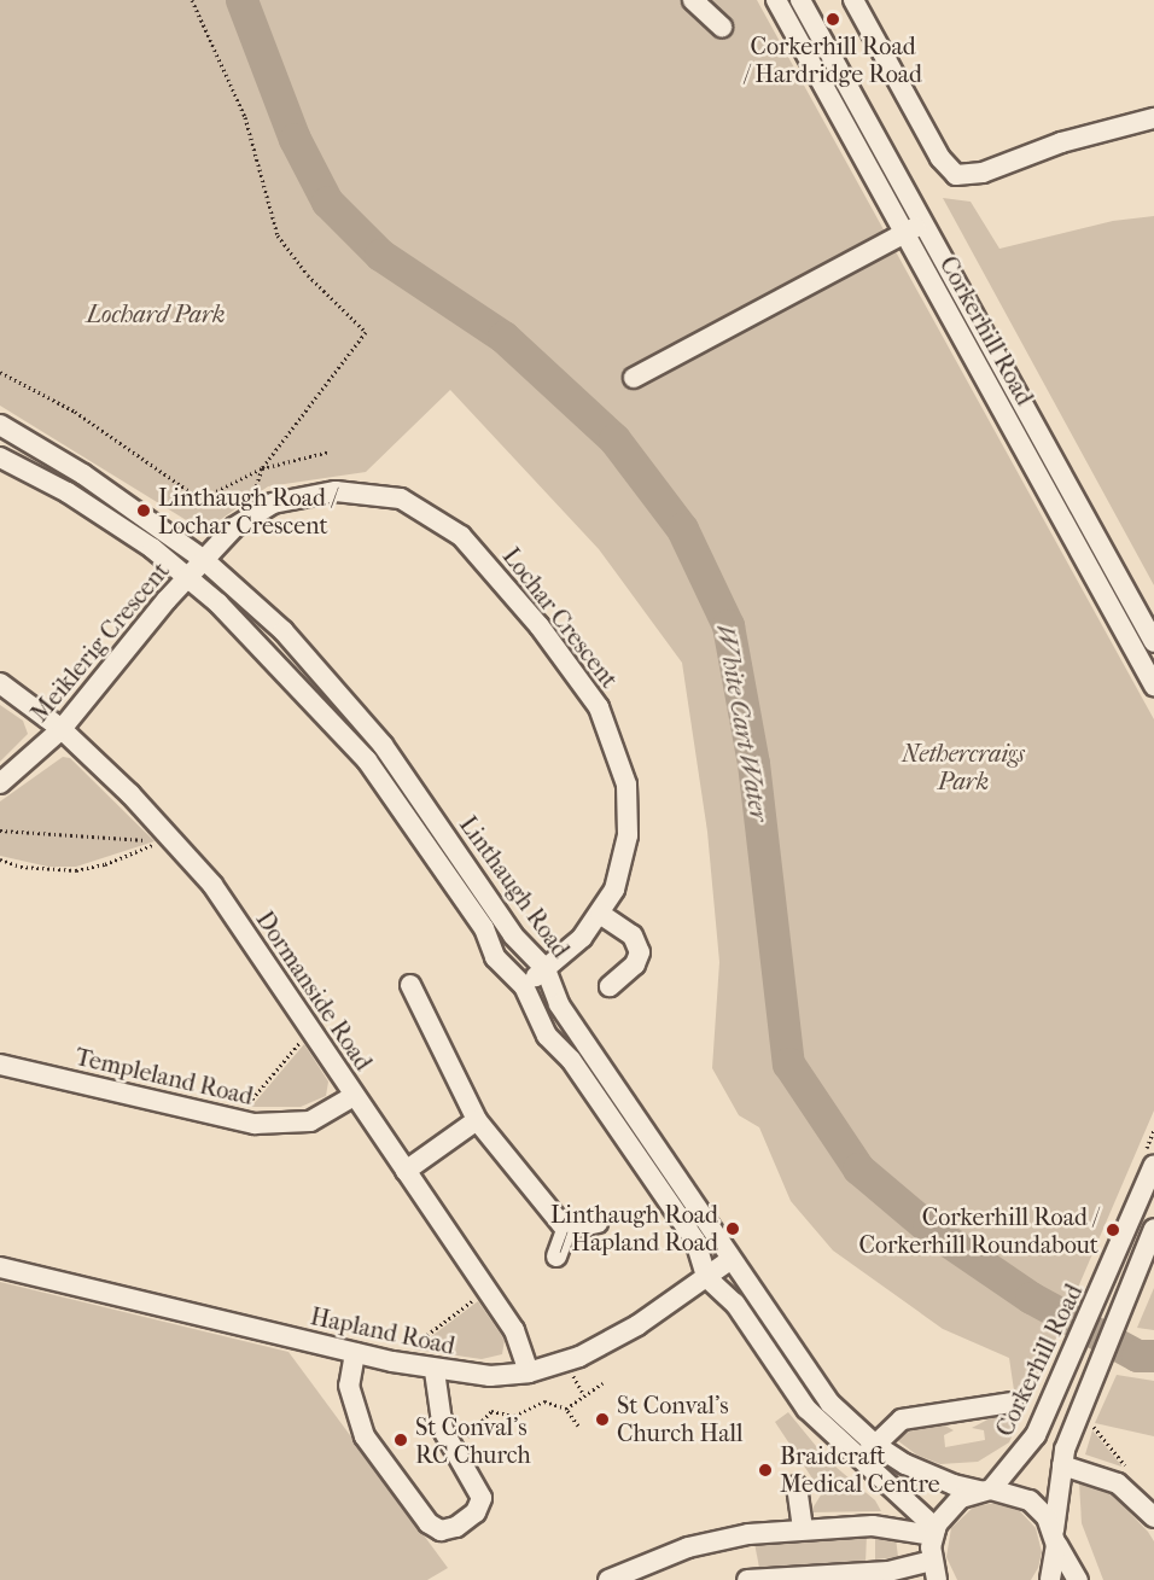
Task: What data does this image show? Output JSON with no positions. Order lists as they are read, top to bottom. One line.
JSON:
{"streets":{"street":["Corkerhill Road","Lochar Crescent","Meiklerig Crescent","Linthaugh Road","Dormanside Road","Templeland Road","Hapland Road"]},"crossings":[["Corkerhill Road","Linthaugh Road"],["Lochar Crescent","Meiklerig Crescent"],["Lochar Crescent","Linthaugh Road"],["Meiklerig Crescent","Linthaugh Road"],["Meiklerig Crescent","Dormanside Road"],["Linthaugh Road","Hapland Road"],["Dormanside Road","Templeland Road"],["Dormanside Road","Hapland Road"]],"water":["White Cart Water"],"parks":["Lochard Park","Nethercraigs Park"],"places":["Corkerhill Road / Hardridge Road","Linthaugh Road / Lochar Crescent","Linthaugh Road / Hapland Road","Corkerhill Road / Corkerhill Roundabout","St Conval's Church Hall","St Conval's RC Church","Braidcraft Medical Centre"]}
